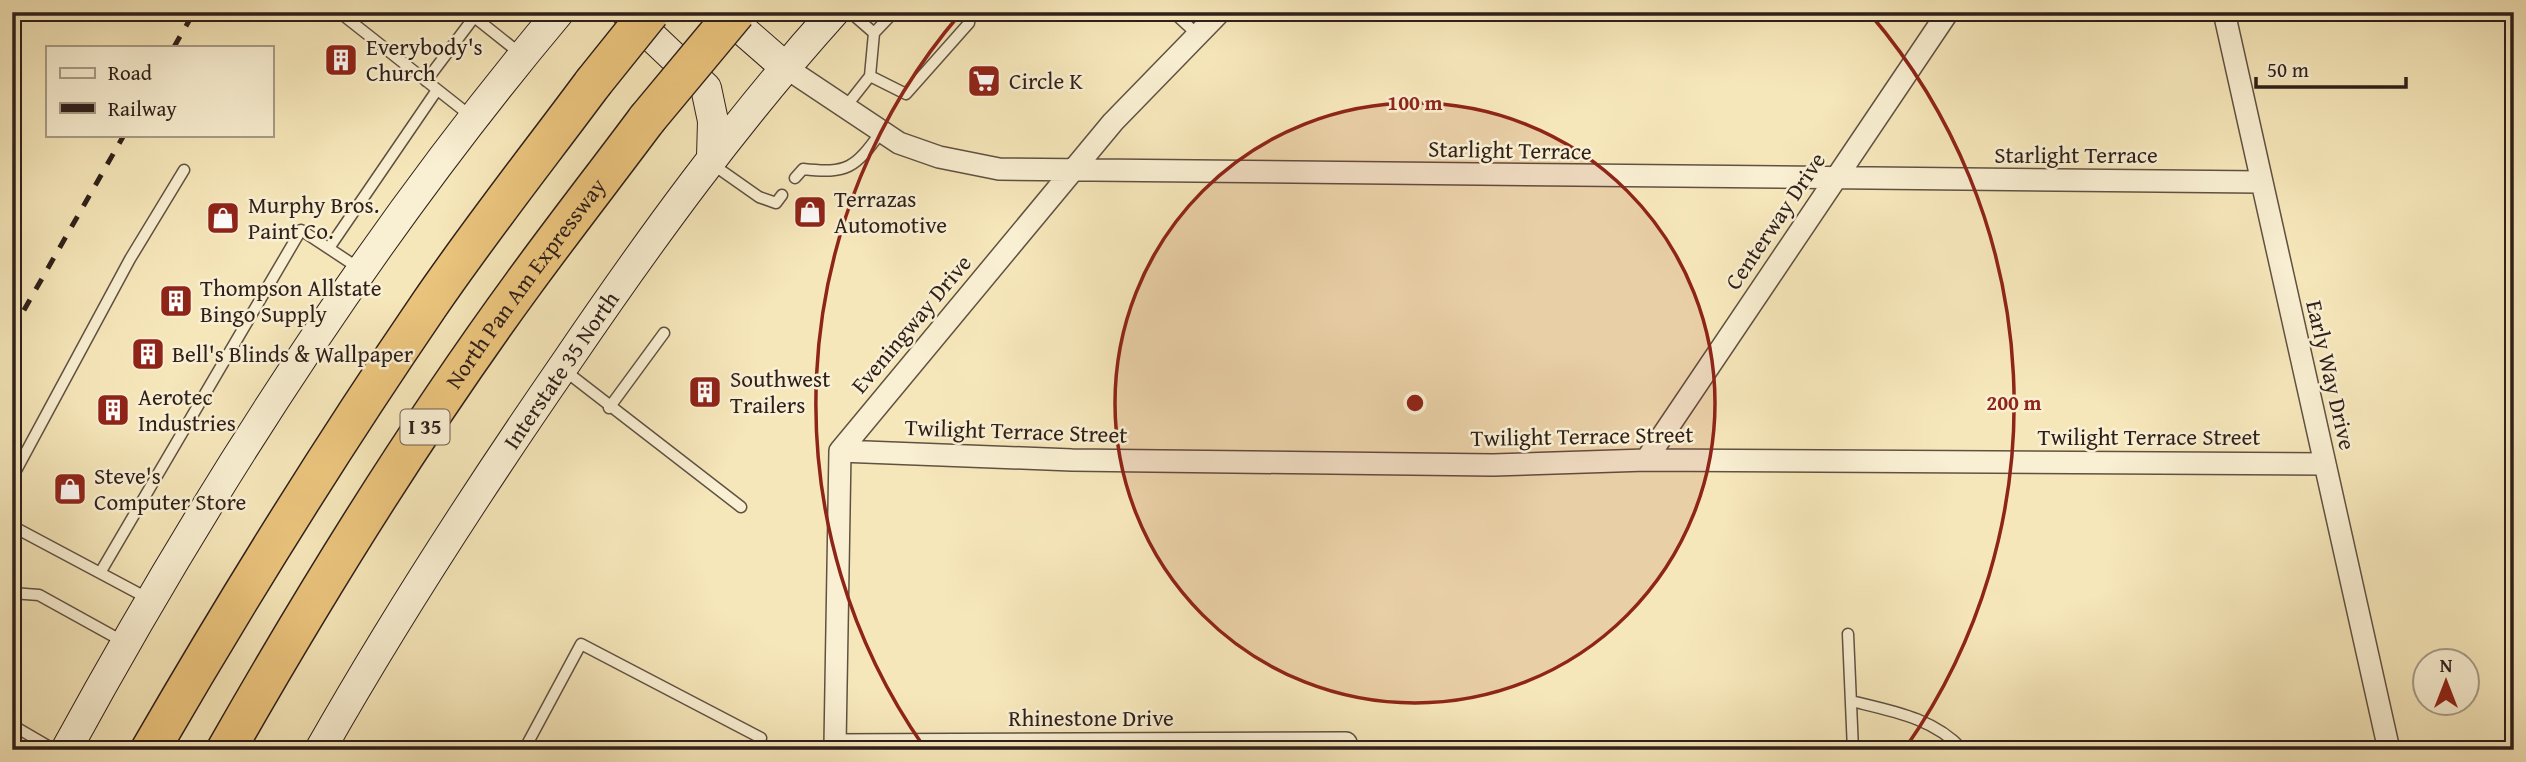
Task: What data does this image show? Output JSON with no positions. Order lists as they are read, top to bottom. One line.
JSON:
{"streets":{"highway":["North Pan Am Expressway","I 35"],"main road":["Interstate 35 North"],"street":["Starlight Terrace","Centerway Drive","Eveningway Drive","Early Way Drive","Twilight Terrace Street","Rhinestone Drive"]},"crossings":[["Starlight Terrace","Centerway Drive"],["Starlight Terrace","Eveningway Drive"],["Starlight Terrace","Interstate 35 North"],["Starlight Terrace","Early Way Drive"],["Centerway Drive","Twilight Terrace Street"],["Eveningway Drive","Twilight Terrace Street"],["Eveningway Drive","Rhinestone Drive"],["Early Way Drive","Twilight Terrace Street"],["Twilight Terrace Street","Rhinestone Drive"]],"places":{"building":["Everybody's Church","Thompson Allstate Bingo Supply","Bell's Blinds & Wallpaper","Southwest Trailers","Aerotec Industries"],"supermarket":["Circle K"],"shop":["Terrazas Automotive","Murphy Bros. Paint Co.","Steve's Computer Store"]},"legend":["Road","Railway"],"scale_bar":"50 m","north":"top","rings":["100 m","200 m"]}
